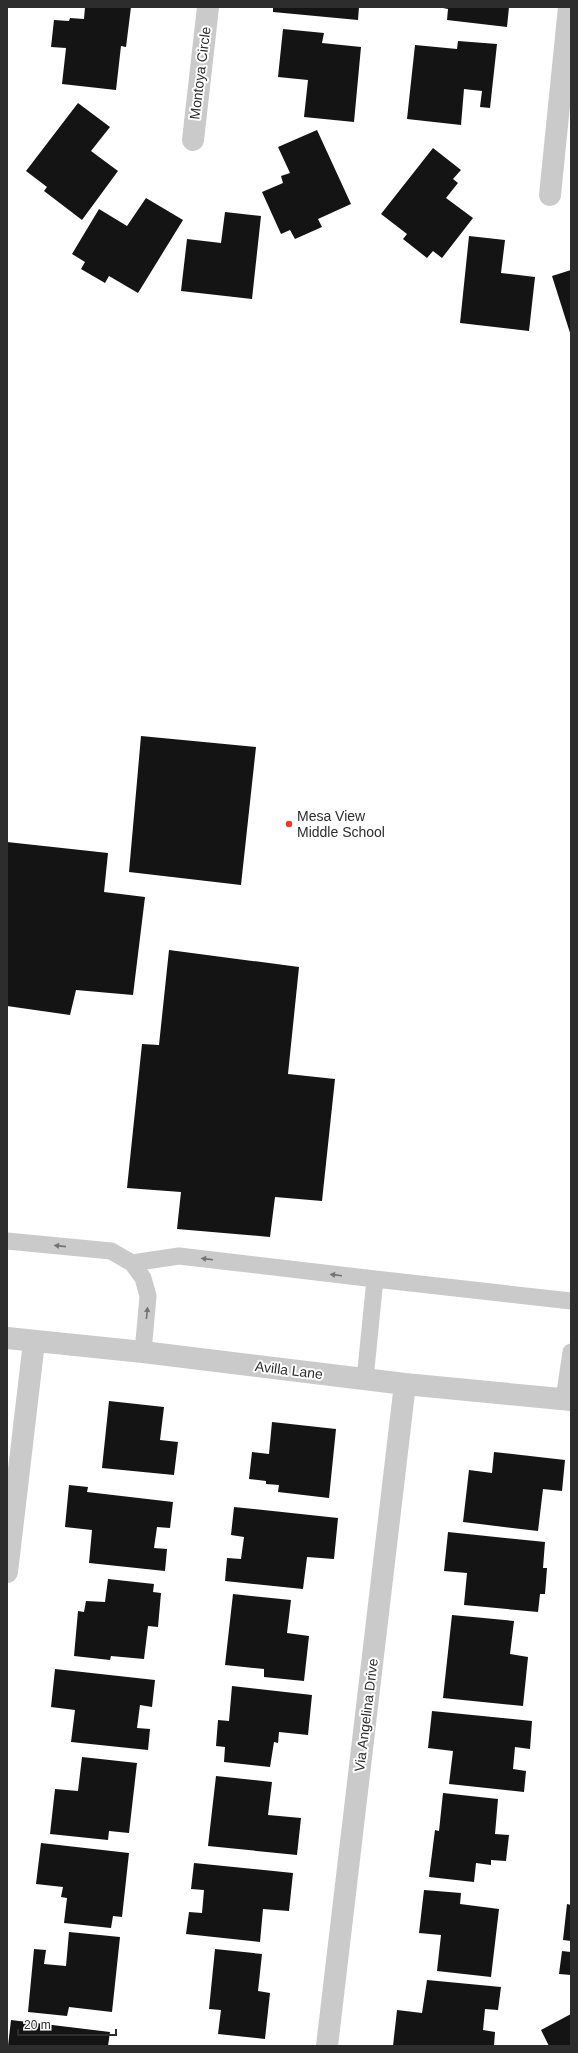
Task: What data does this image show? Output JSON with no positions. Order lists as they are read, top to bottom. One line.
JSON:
{"streets":{"street":["Montoya Circle","Avilla Lane","Via Angelina Drive"]},"crossings":[["Avilla Lane","Via Angelina Drive"]],"places":["Mesa View Middle School"],"scale_bar":"20 m"}
